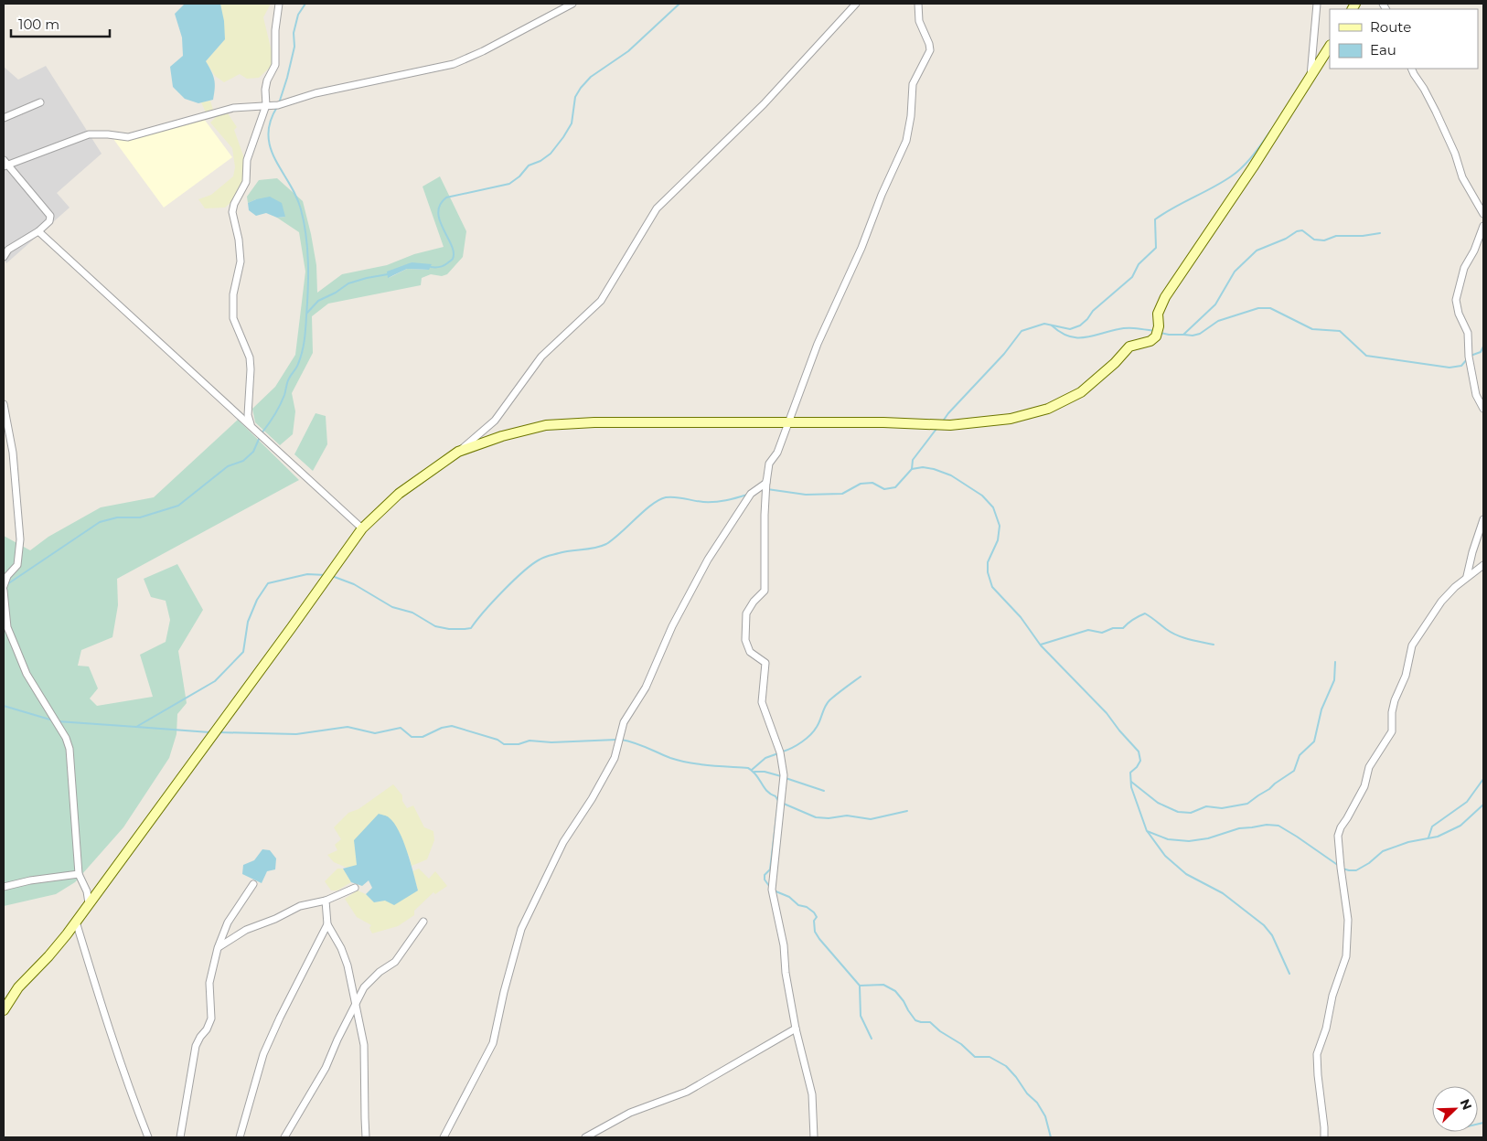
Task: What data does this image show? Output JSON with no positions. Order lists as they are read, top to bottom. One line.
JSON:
{"legend":["Route","Eau"],"scale_bar":"100 m","north":"top right"}
